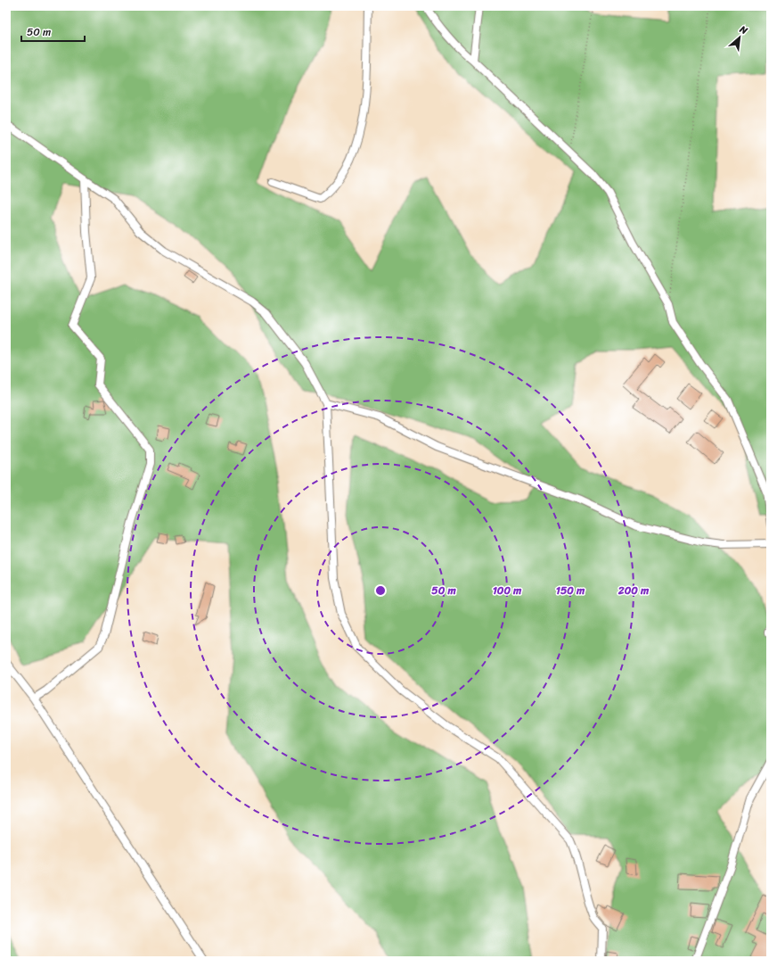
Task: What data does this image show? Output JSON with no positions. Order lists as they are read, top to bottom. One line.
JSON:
{"scale_bar":"50 m","north":"top right","rings":["50 m","100 m","150 m","200 m"]}
